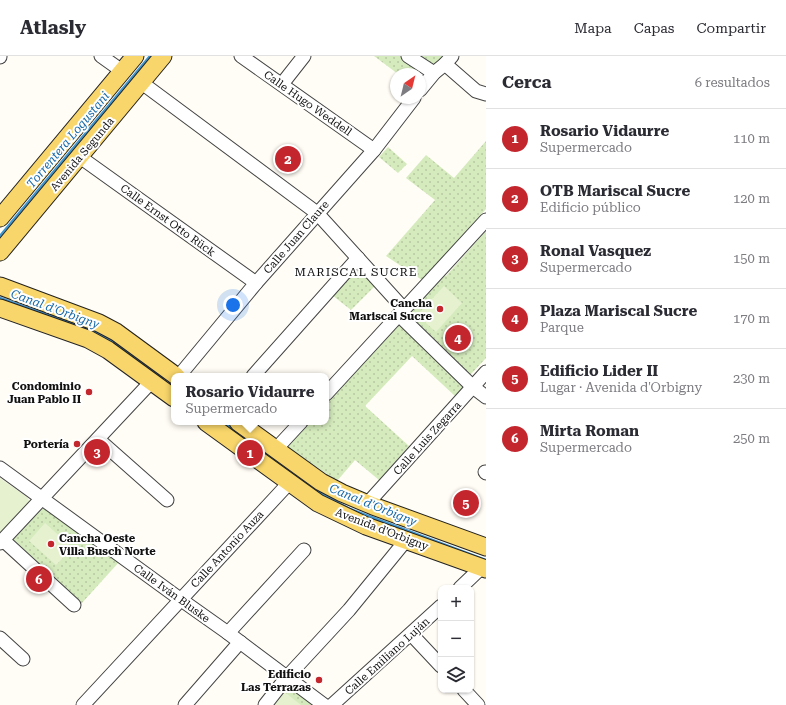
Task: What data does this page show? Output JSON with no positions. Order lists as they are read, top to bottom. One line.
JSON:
{"streets":{"main road":["Avenida Segunda","Avenida d'Orbigny"],"street":["Calle Hugo Weddell","Calle Ernst Otto Rück","Calle Juan Claure","Calle Luis Zegarra","Calle Antonio Auza","Calle Iván Bluske","Calle Emiliano Luján"]},"crossings":[["Calle Hugo Weddell","Calle Juan Claure"],["Avenida Segunda","Calle Ernst Otto Rück"],["Calle Ernst Otto Rück","Calle Juan Claure"],["Calle Luis Zegarra","Avenida d'Orbigny"],["Avenida d'Orbigny","Calle Antonio Auza"],["Calle Antonio Auza","Calle Iván Bluske"]],"districts":["MARISCAL SUCRE"],"water":["Torrentera Logustani","Canal d'Orbigny"],"places":["Cancha Mariscal Sucre","Condominio Juan Pablo II","Portería","Cancha Oeste Villa Busch Norte","Edificio Las Terrazas"],"north":"top right","page":{"header":"Atlasly","nav":["Mapa","Capas","Compartir"],"heading":["Cerca","6 resultados"],"list":[{"mark":"1","name":"Rosario Vidaurre","note":"Supermercado","value":"110 m"},{"mark":"2","name":"OTB Mariscal Sucre","note":"Edificio público","value":"120 m"},{"mark":"3","name":"Ronal Vasquez","note":"Supermercado","value":"150 m"},{"mark":"4","name":"Plaza Mariscal Sucre","note":"Parque","value":"170 m"},{"mark":"5","name":"Edificio Lider II","note":"Lugar · Avenida d'Orbigny","value":"230 m"},{"mark":"6","name":"Mirta Roman","note":"Supermercado","value":"250 m"}],"pins":["2","4","3","1","5","6"],"popup":["Rosario Vidaurre","Supermercado"],"map_buttons":["+","−"]}}
